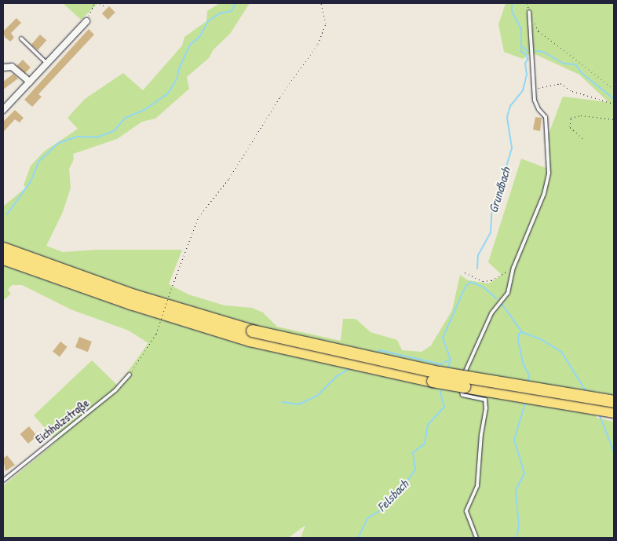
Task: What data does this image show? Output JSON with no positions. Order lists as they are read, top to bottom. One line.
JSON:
{"streets":{"lane":["Eichholzstraße"]},"water":["Grundbach","Felsbach"]}
